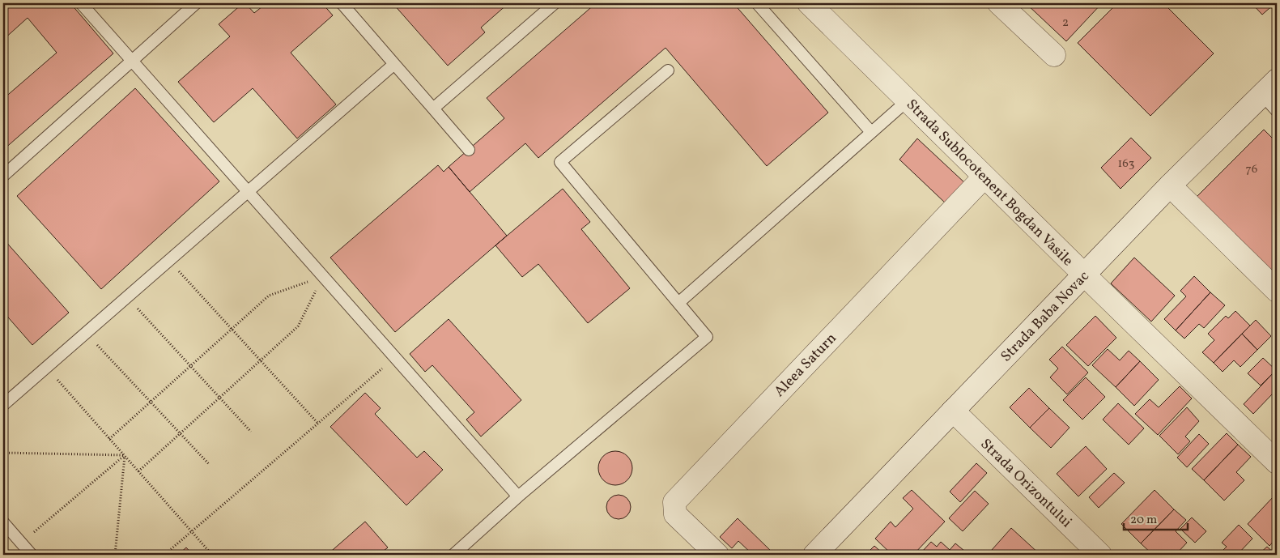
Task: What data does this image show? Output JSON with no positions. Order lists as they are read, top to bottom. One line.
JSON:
{"streets":{"street":["Strada Sublocotenent Bogdan Vasile","Strada Baba Novac","Aleea Saturn","Strada Orizontului"]},"crossings":[["Strada Sublocotenent Bogdan Vasile","Strada Baba Novac"],["Strada Sublocotenent Bogdan Vasile","Aleea Saturn"],["Strada Baba Novac","Strada Orizontului"]],"house_numbers":["2","163","76"],"scale_bar":"20 m"}
